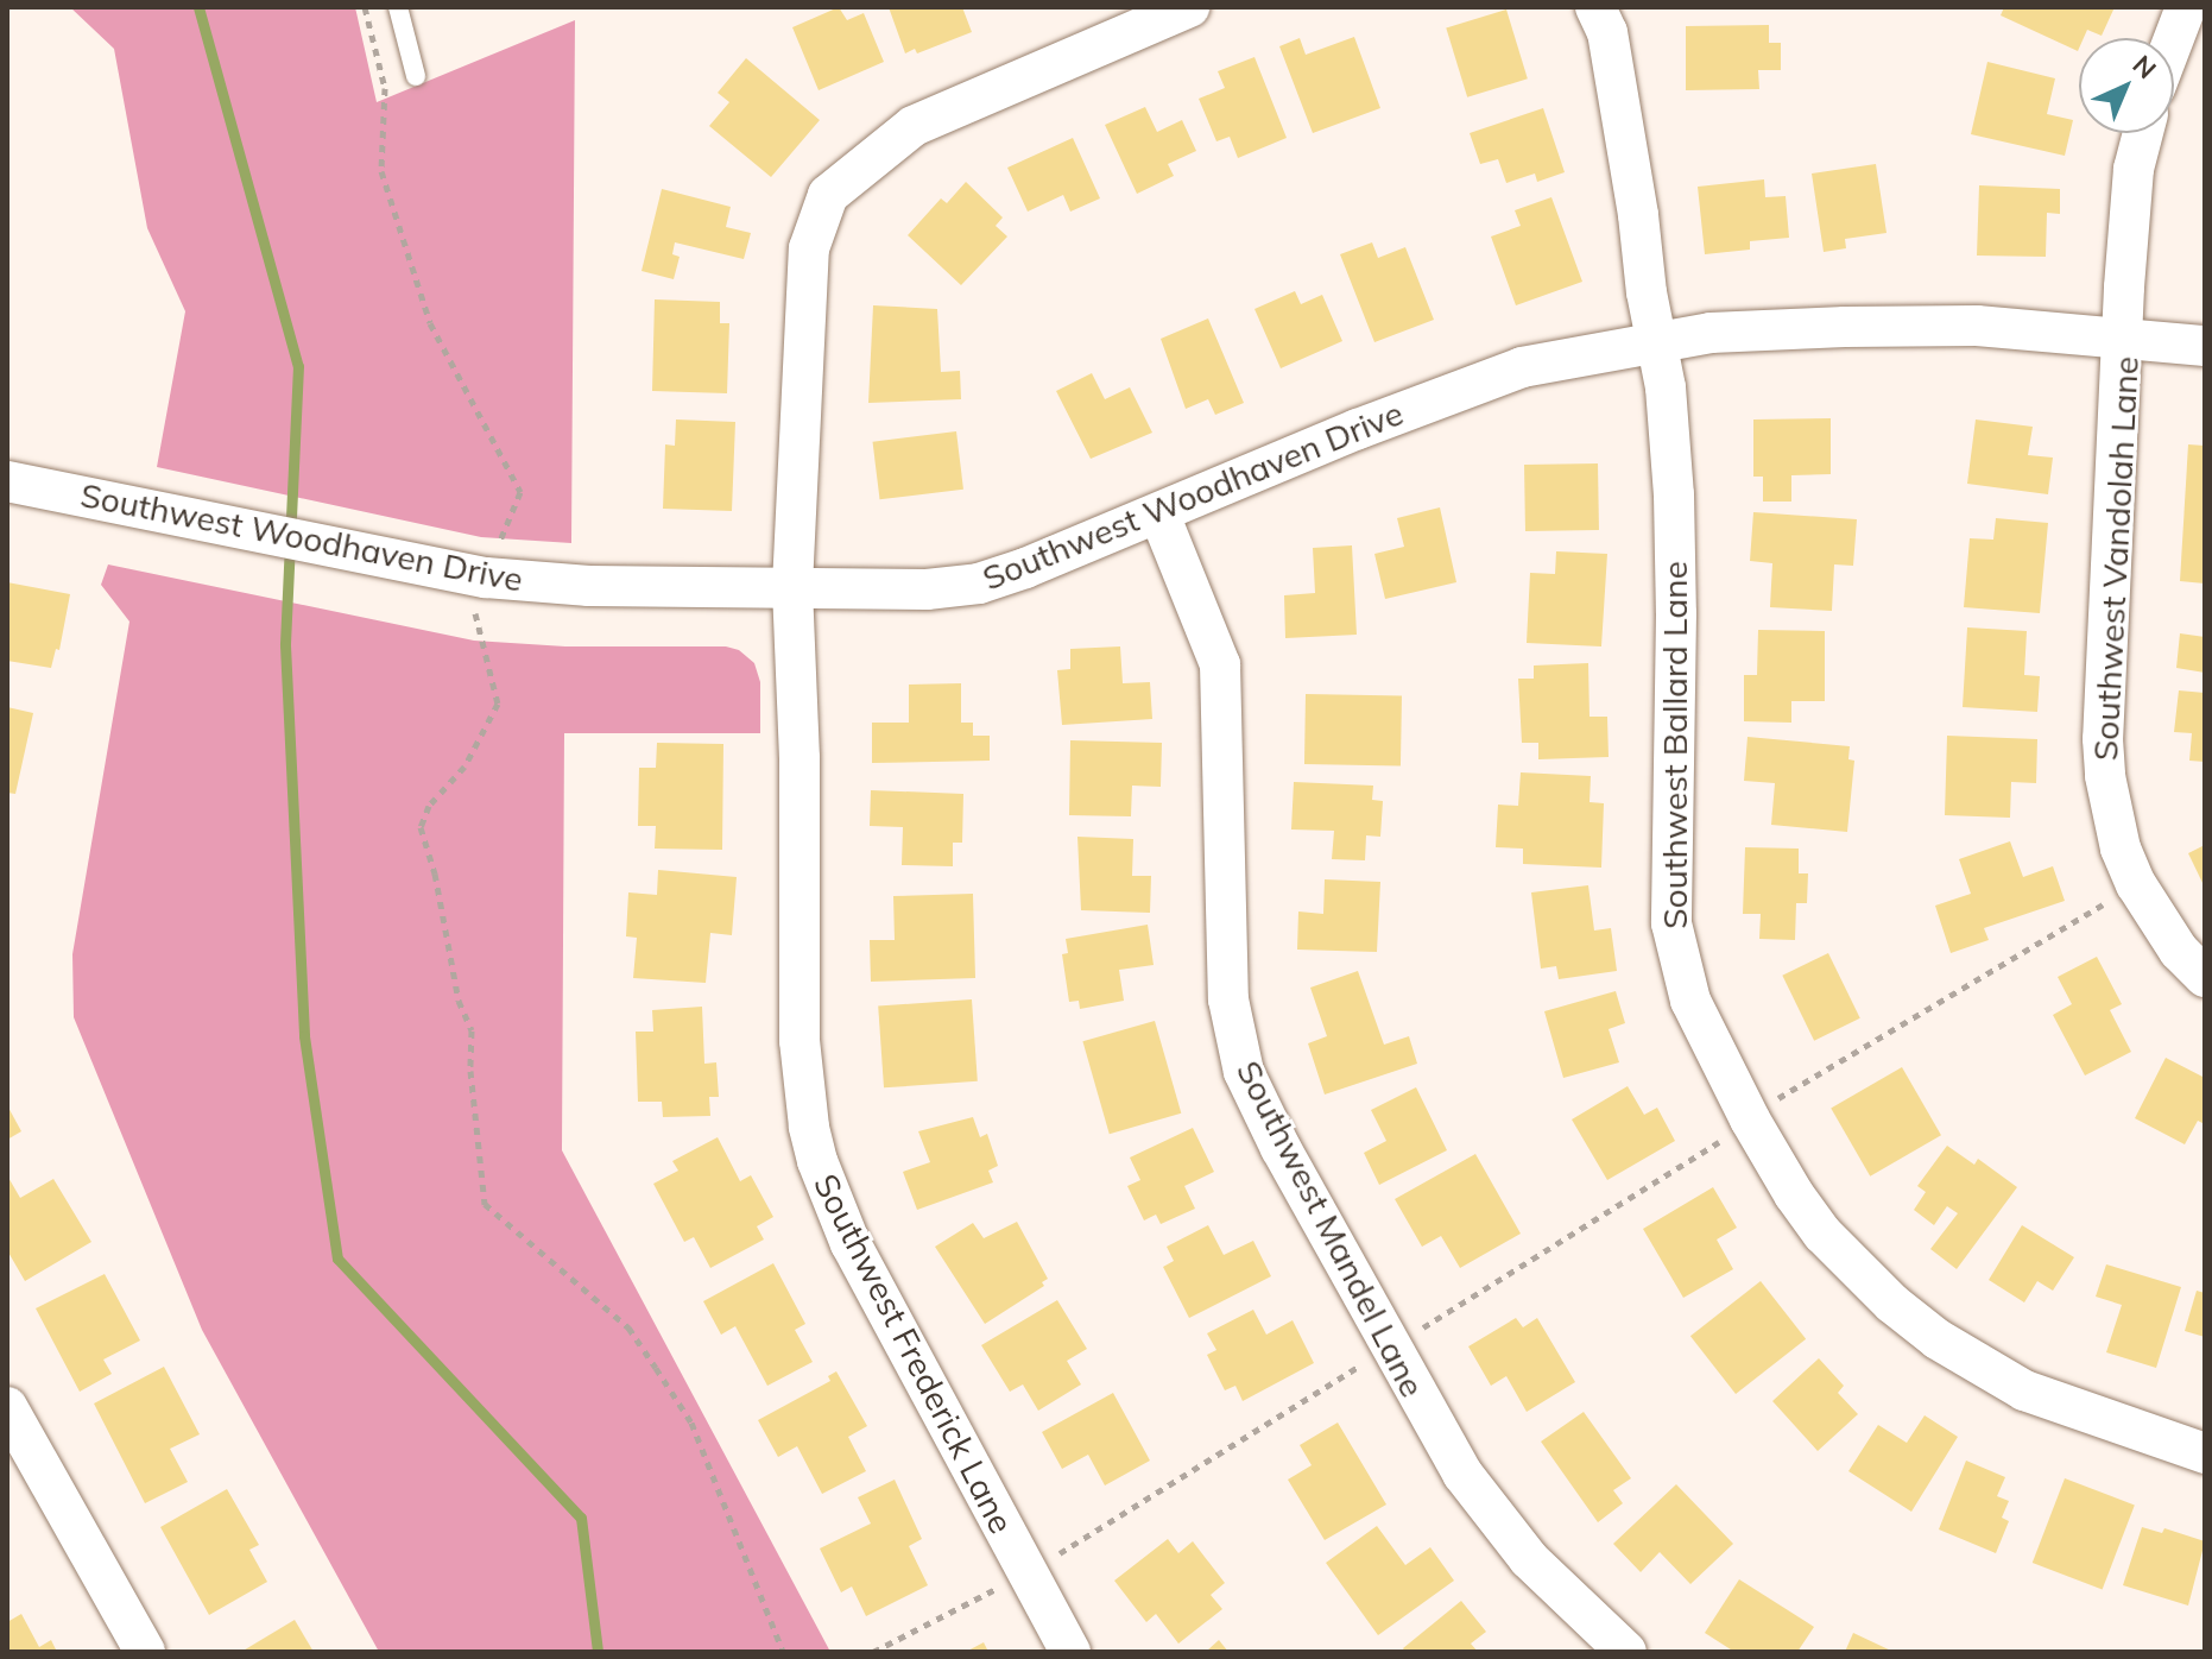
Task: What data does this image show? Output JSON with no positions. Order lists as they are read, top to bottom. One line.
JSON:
{"streets":{"street":["Southwest Woodhaven Drive","Southwest Vandolah Lane","Southwest Ballard Lane","Southwest Mandel Lane","Southwest Frederick Lane"]},"crossings":[["Southwest Woodhaven Drive","Southwest Vandolah Lane"],["Southwest Woodhaven Drive","Southwest Ballard Lane"],["Southwest Woodhaven Drive","Southwest Mandel Lane"],["Southwest Woodhaven Drive","Southwest Frederick Lane"]],"north":"top right"}
